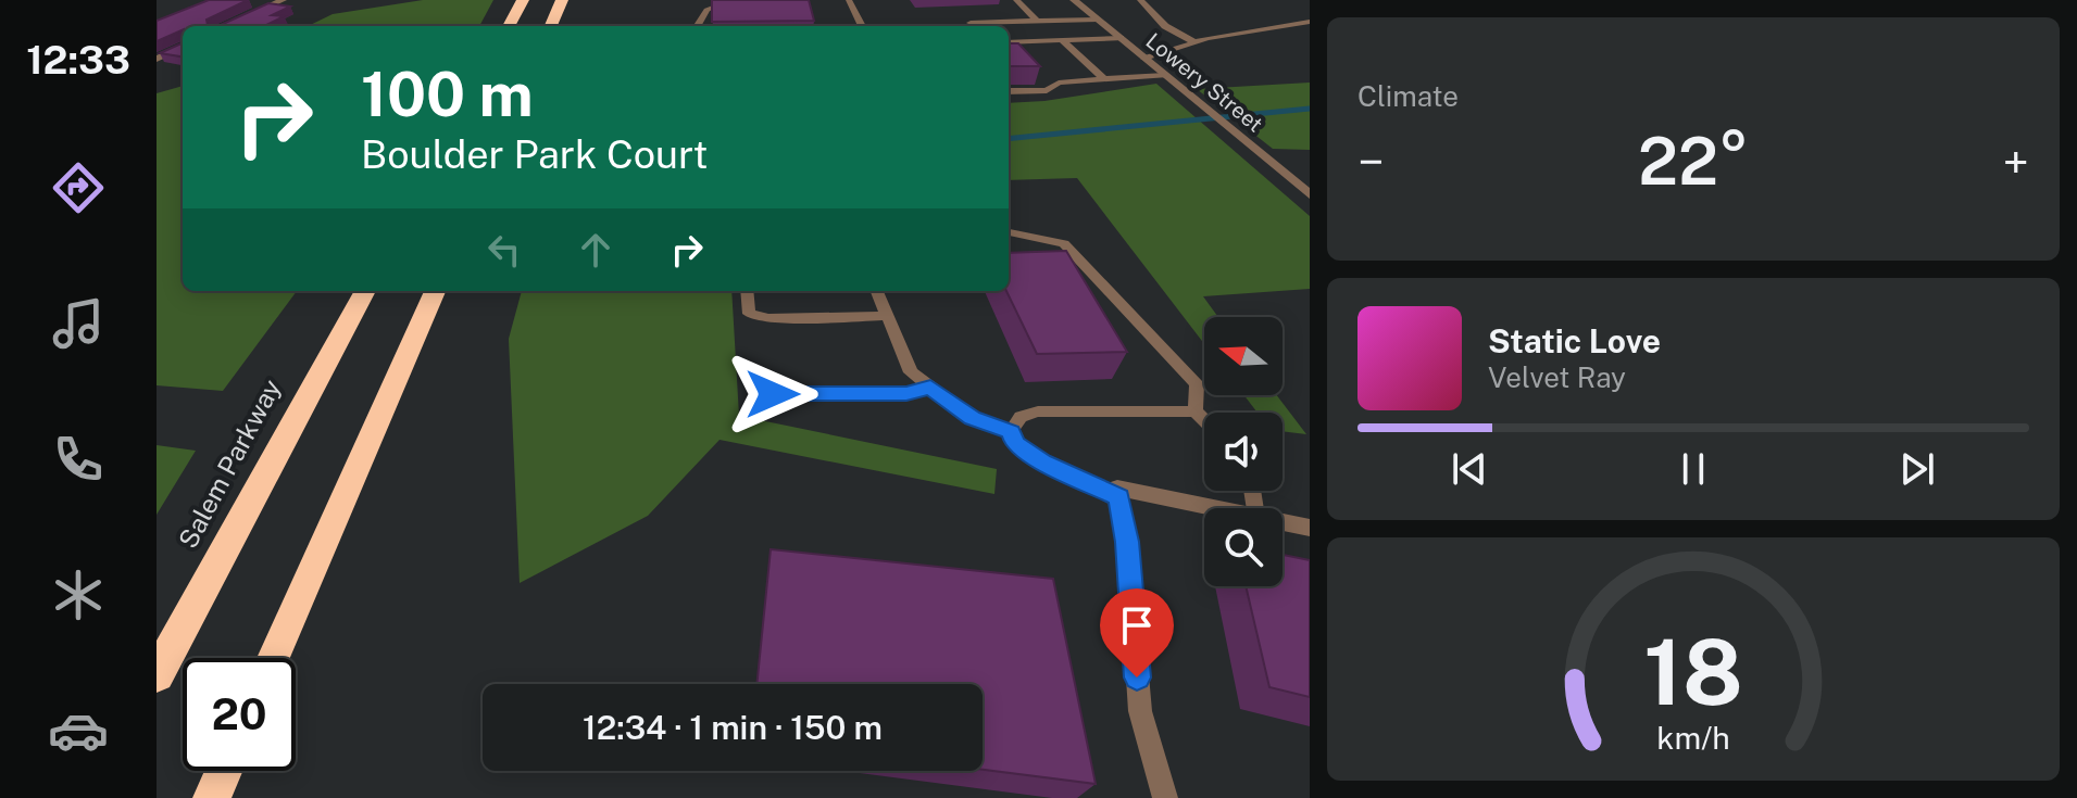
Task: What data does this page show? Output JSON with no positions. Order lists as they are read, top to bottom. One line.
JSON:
{"streets":{"highway":["Salem Parkway"],"street":["Lowery Street"]},"north":"left","page":{"tabs":"12:33","tile":"Climate","turn":["100 m","Boulder Park Court"],"heat":["−","22°","+"],"song":["Static Love","Velvet Ray"],"limit":"20","trip":"12:34 · 1 min · 150 m","gauge":["18","km/h"]}}
